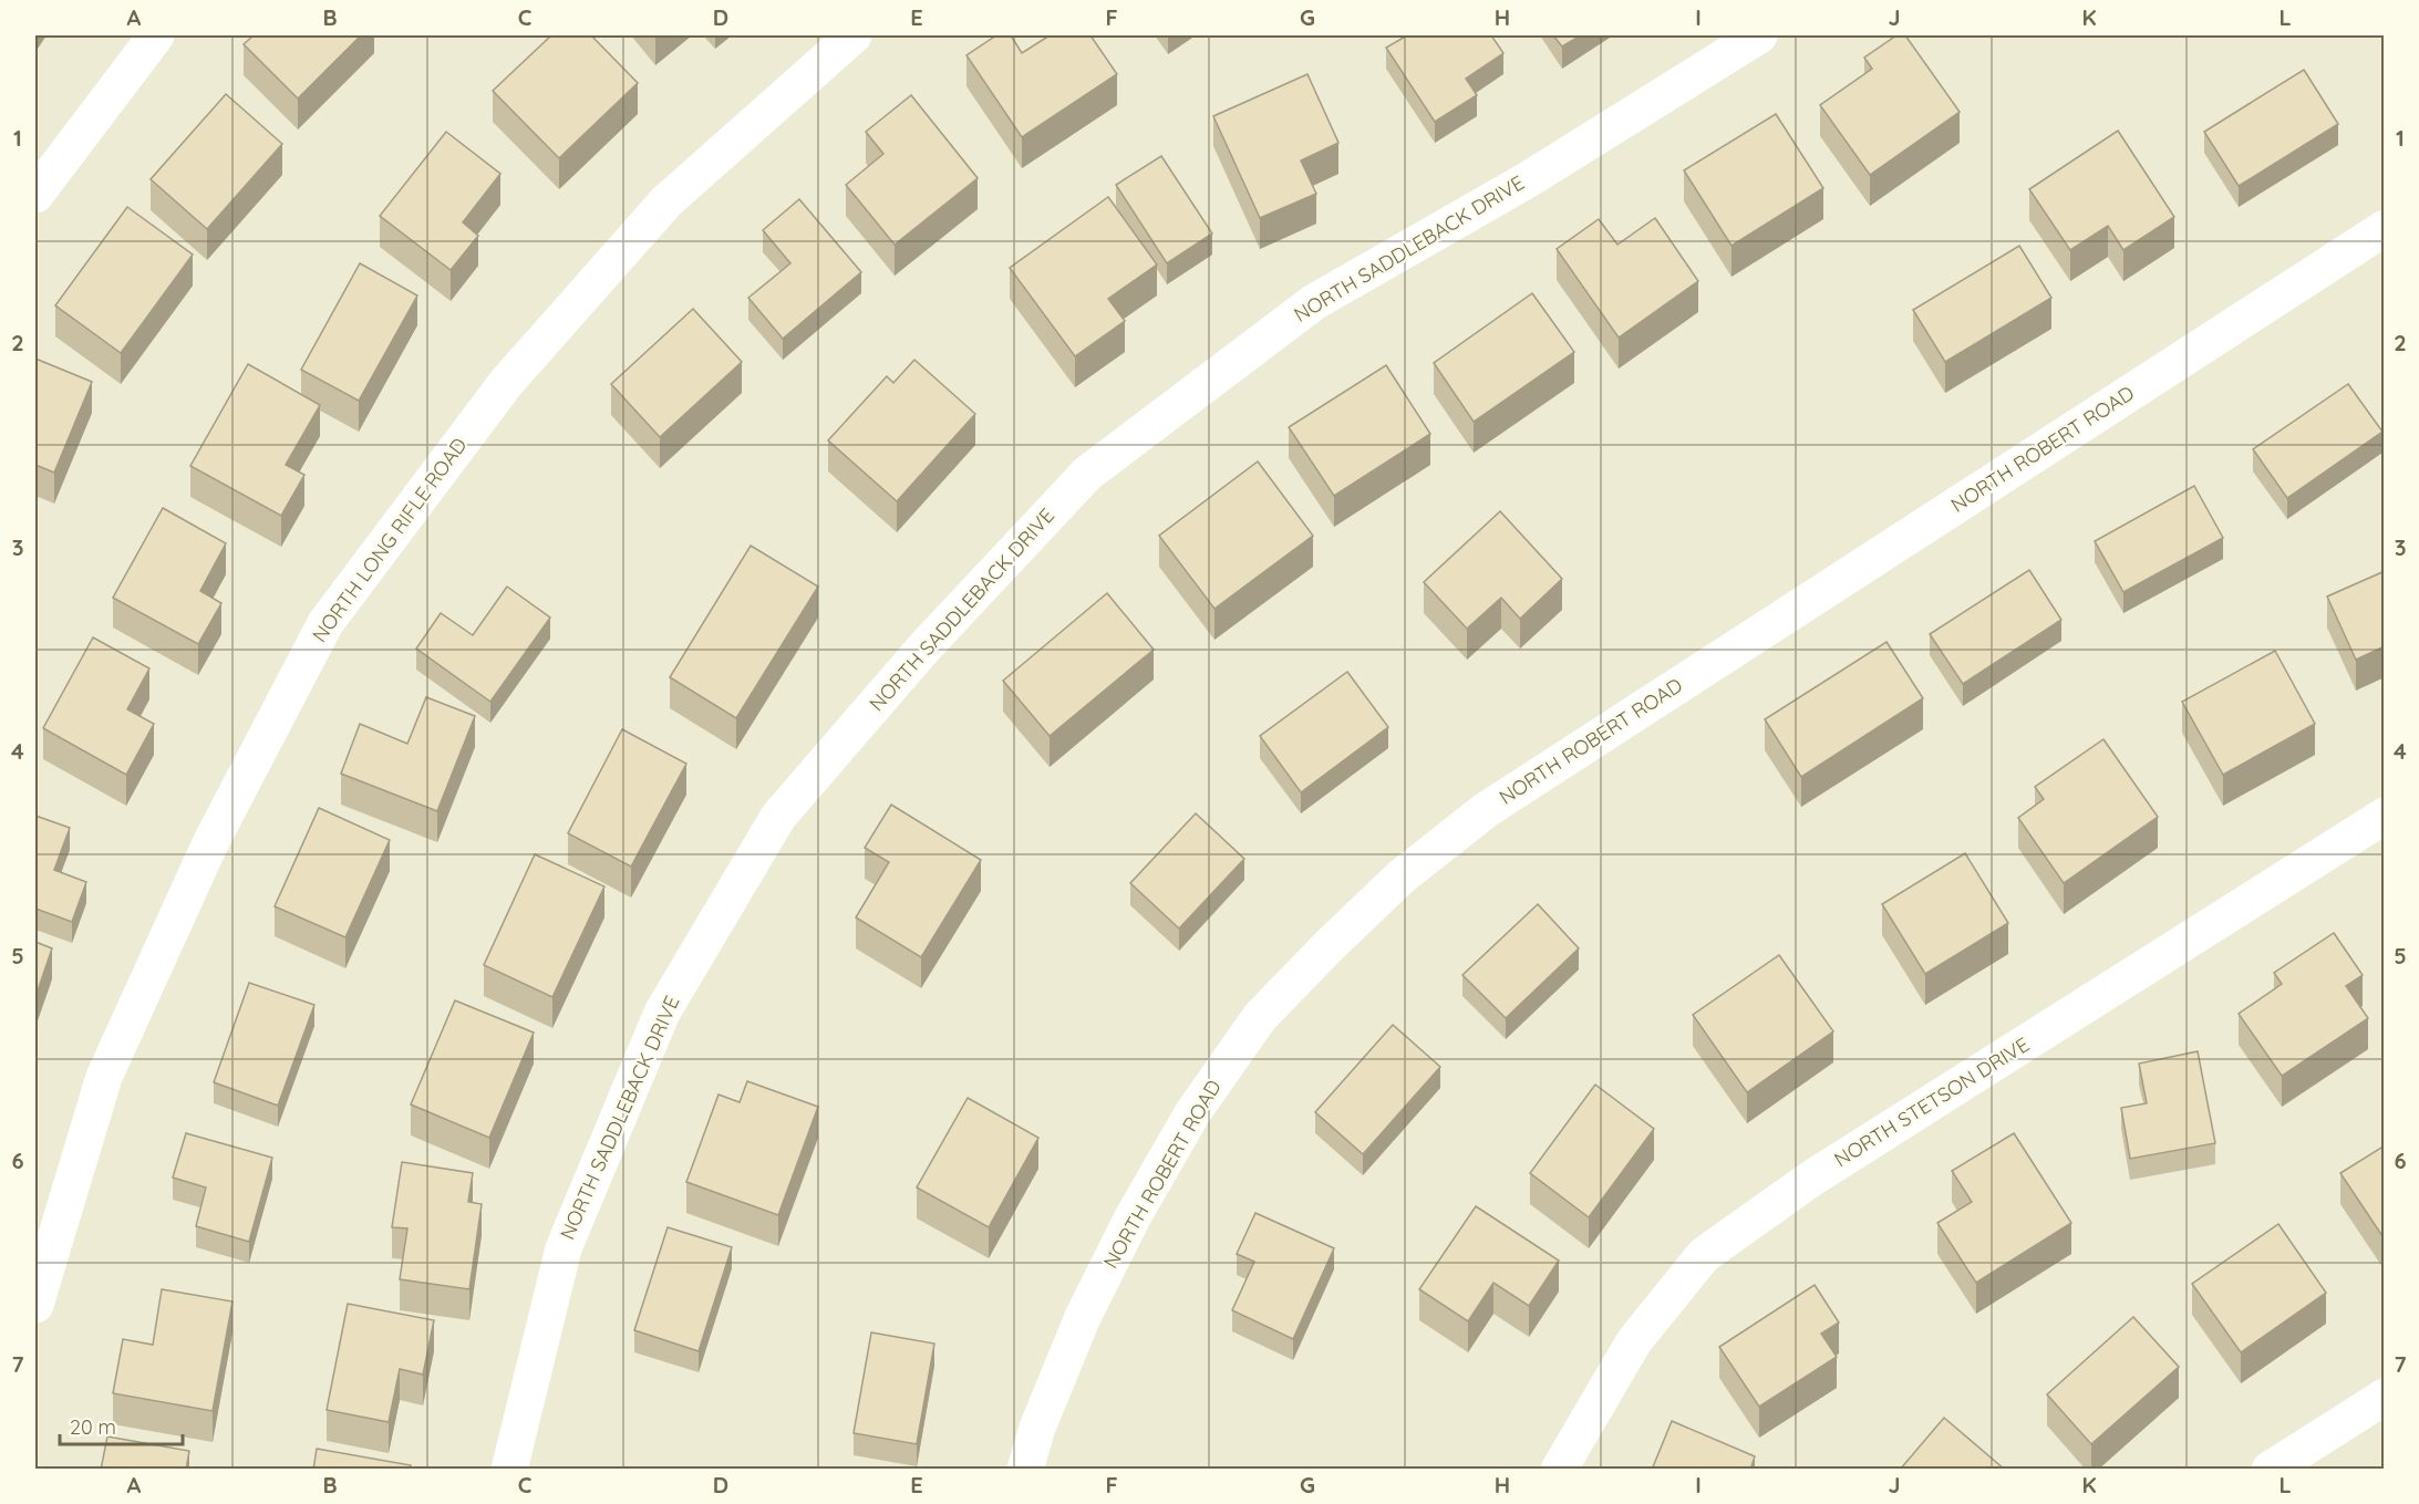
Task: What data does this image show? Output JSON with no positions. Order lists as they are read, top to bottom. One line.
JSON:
{"streets":{"street":["NORTH SADDLEBACK DRIVE","NORTH ROBERT ROAD","NORTH LONG RIFLE ROAD","NORTH STETSON DRIVE"]},"scale_bar":"20 m","grid":{"columns":["A","B","C","D","E","F","G","H","I","J","K","L"],"rows":["1","2","3","4","5","6","7"]}}
